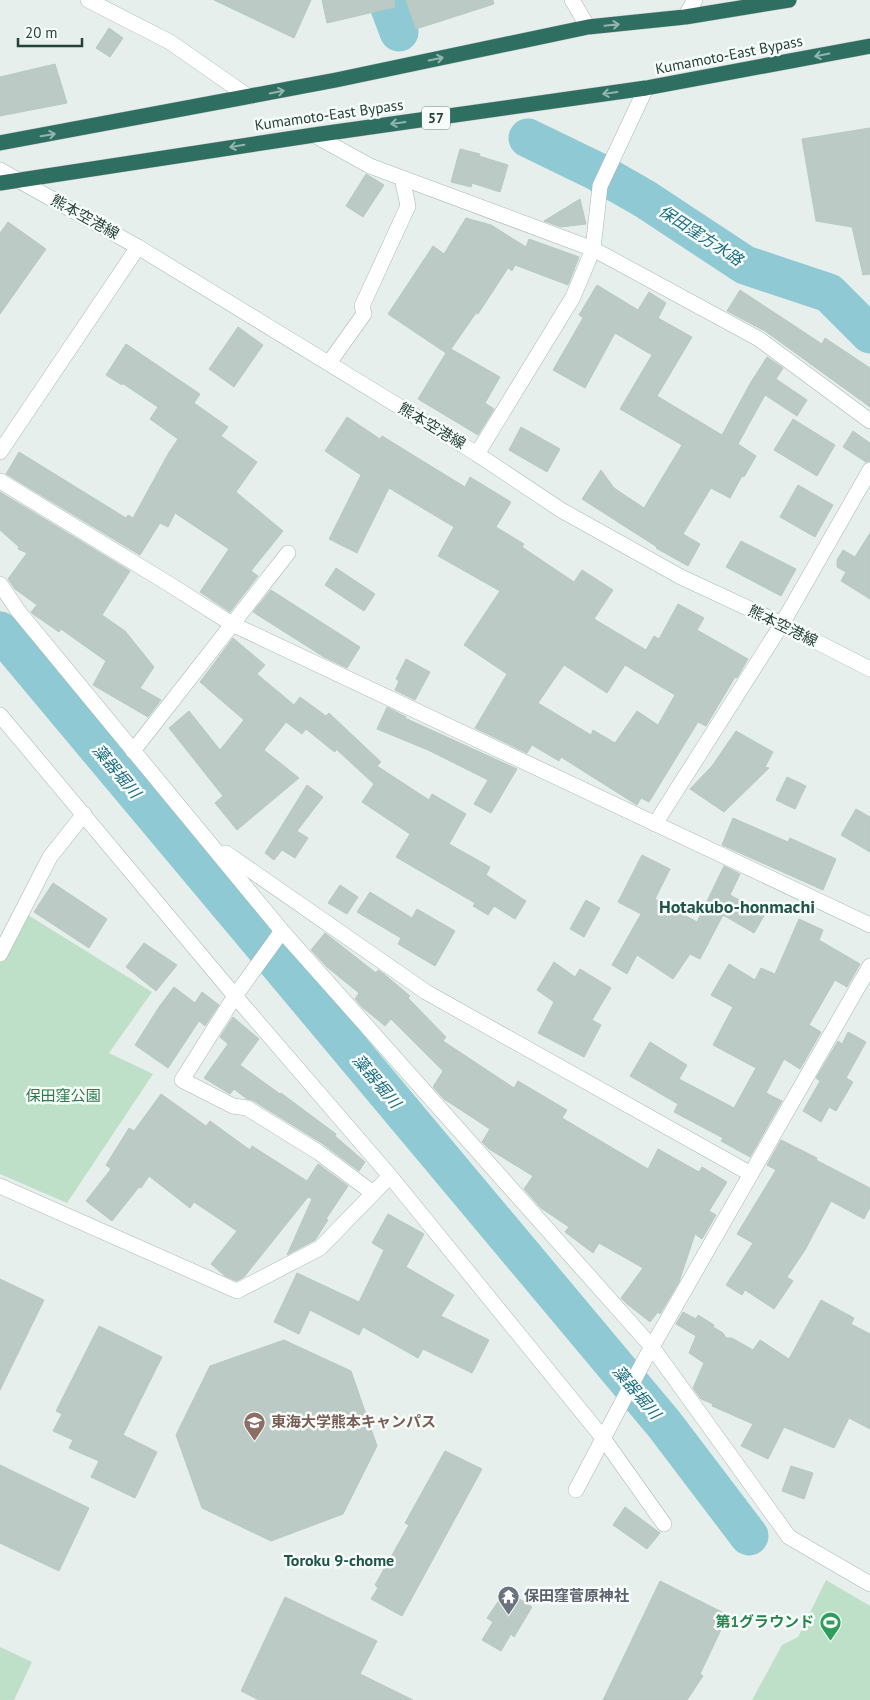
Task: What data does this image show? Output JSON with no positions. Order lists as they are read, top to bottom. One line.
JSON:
{"streets":{"highway":["Kumamoto-East Bypass","57"],"street":["熊本空港線"]},"crossings":[["Kumamoto-East Bypass","熊本空港線"]],"districts":["Hotakubo-honmachi","Toroku 9-chome"],"water":["保田窪方水路","藻器堀川"],"parks":["保田窪公園"],"places":{"school or university":["東海大学熊本キャンパス"],"temple":["保田窪菅原神社"],"sports":["第1グラウンド"]},"scale_bar":"20 m"}
